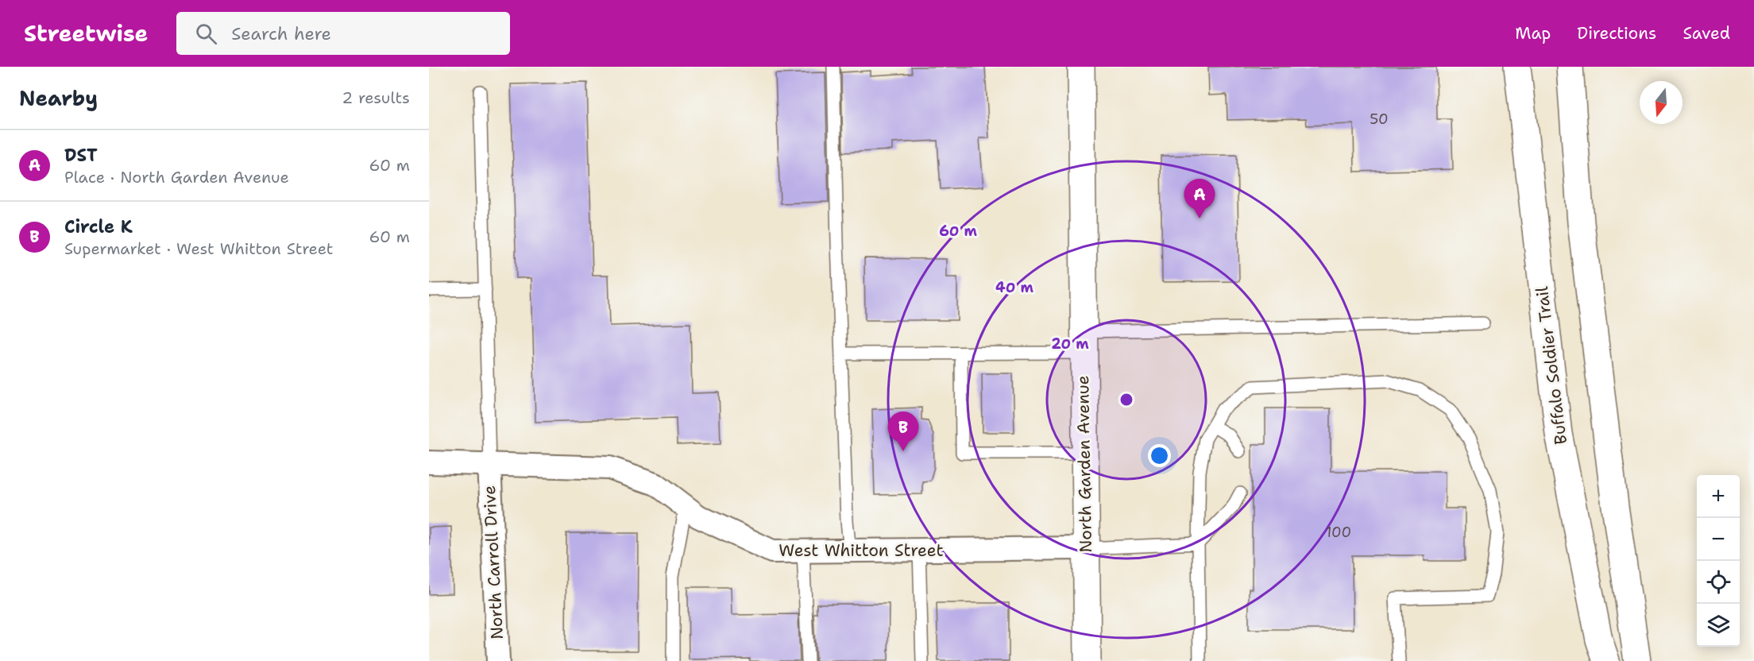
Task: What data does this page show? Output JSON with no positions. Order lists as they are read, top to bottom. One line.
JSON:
{"streets":{"main road":["Buffalo Soldier Trail","North Garden Avenue"],"street":["West Whitton Street","North Carroll Drive"]},"crossings":[["North Garden Avenue","West Whitton Street"],["West Whitton Street","North Carroll Drive"]],"house_numbers":["50","100"],"north":"bottom","page":{"header":"Streetwise","search":"Search here","nav":["Map","Directions","Saved"],"heading":["Nearby","2 results"],"list":[{"mark":"A","name":"DST","note":"Place · North Garden Avenue","value":"60 m"},{"mark":"B","name":"Circle K","note":"Supermarket · West Whitton Street","value":"60 m"}],"pins":["A","B"],"map_buttons":["+","−"]},"rings":["60 m","40 m","20 m"]}
